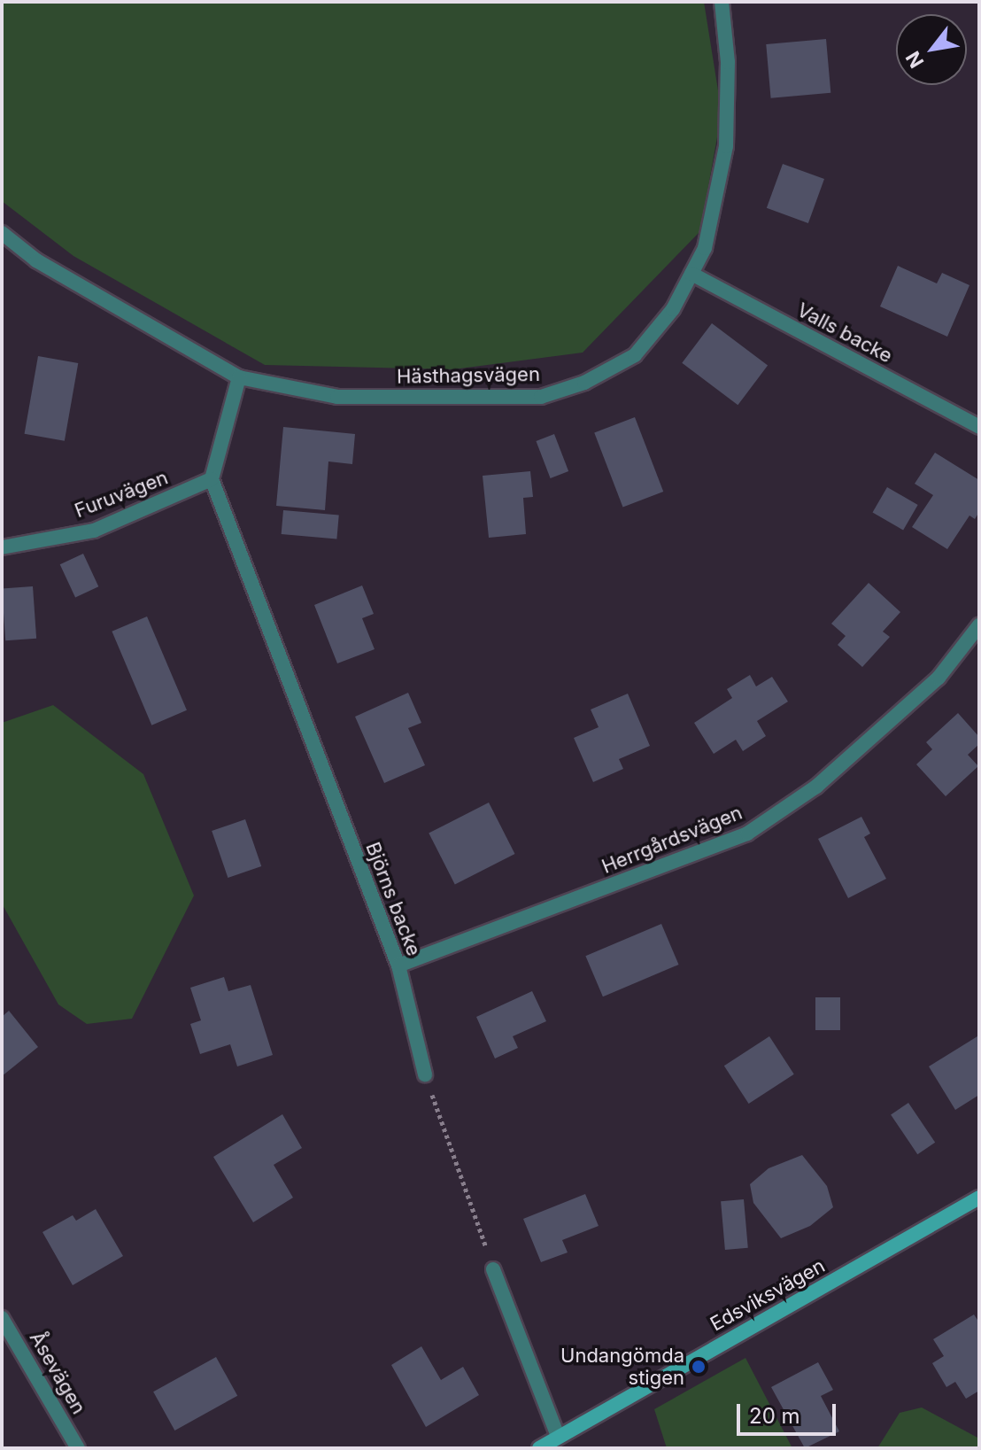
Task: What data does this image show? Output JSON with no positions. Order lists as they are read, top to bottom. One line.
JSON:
{"streets":{"street":["Valls backe","Hästhagsvägen","Furuvägen","Herrgårdsvägen","Björns backe","Edsviksvägen","Åsevägen"]},"crossings":[["Valls backe","Hästhagsvägen"],["Furuvägen","Björns backe"],["Herrgårdsvägen","Björns backe"]],"places":["Undangömda stigen"],"scale_bar":"20 m","north":"bottom left"}
